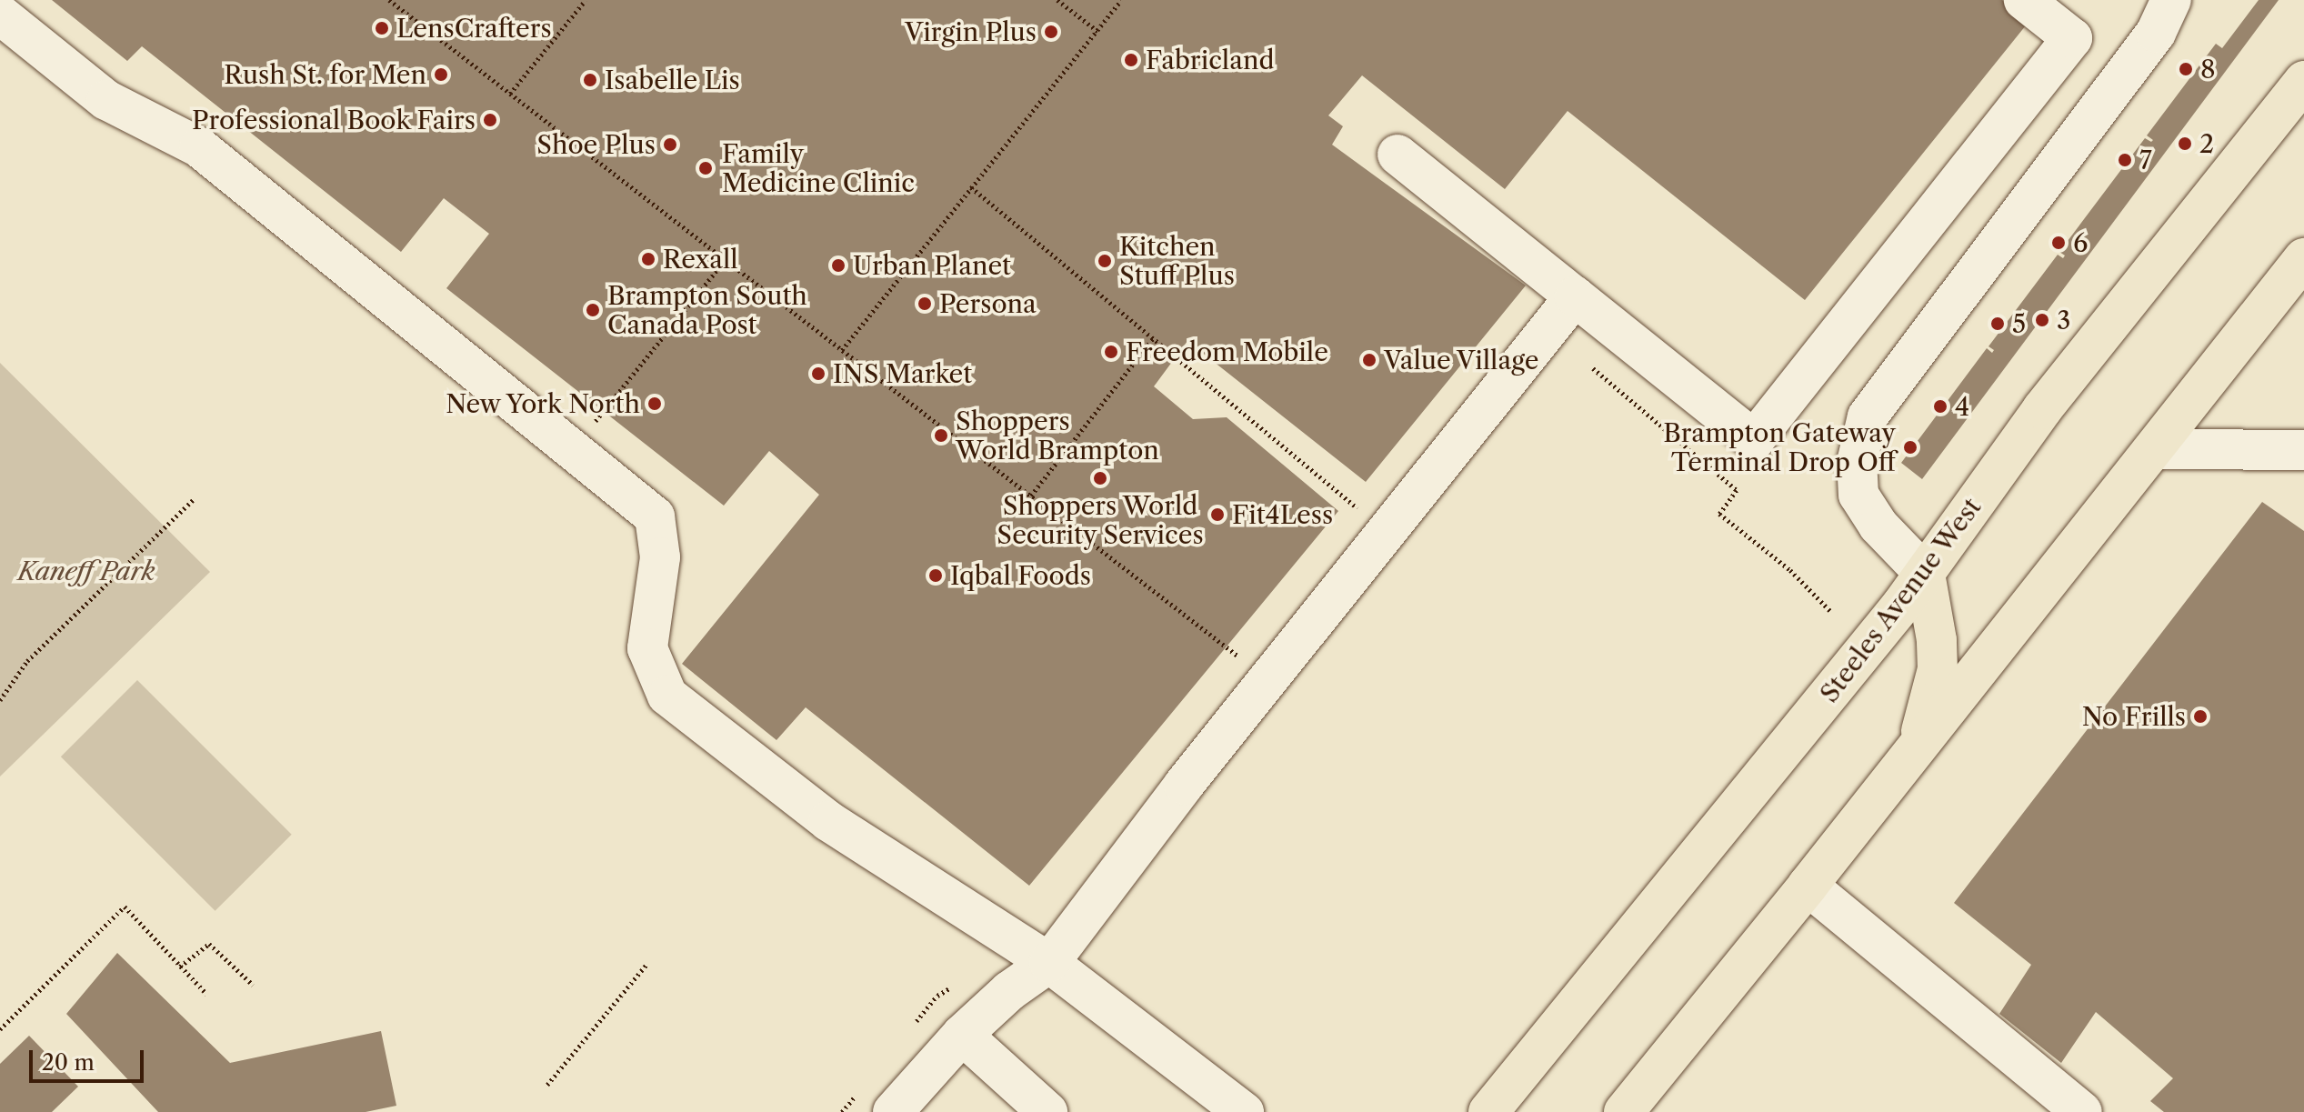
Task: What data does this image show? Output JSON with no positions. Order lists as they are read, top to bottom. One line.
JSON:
{"streets":{"main road":["Steeles Avenue West"]},"parks":["Kaneff Park"],"places":["LensCrafters","Virgin Plus","Fabricland","8","Rush St. for Men","Isabelle Lis","Professional Book Fairs","2","Shoe Plus","7","Family Medicine Clinic","6","Rexall","Kitchen Stuff Plus","Urban Planet","Persona","Brampton South Canada Post","3","5","Freedom Mobile","Value Village","INS Market","New York North","4","Shoppers World Brampton","Brampton Gateway Terminal Drop Off","Shoppers World Security Services","Fit4Less","Iqbal Foods","No Frills"],"scale_bar":"20 m"}
